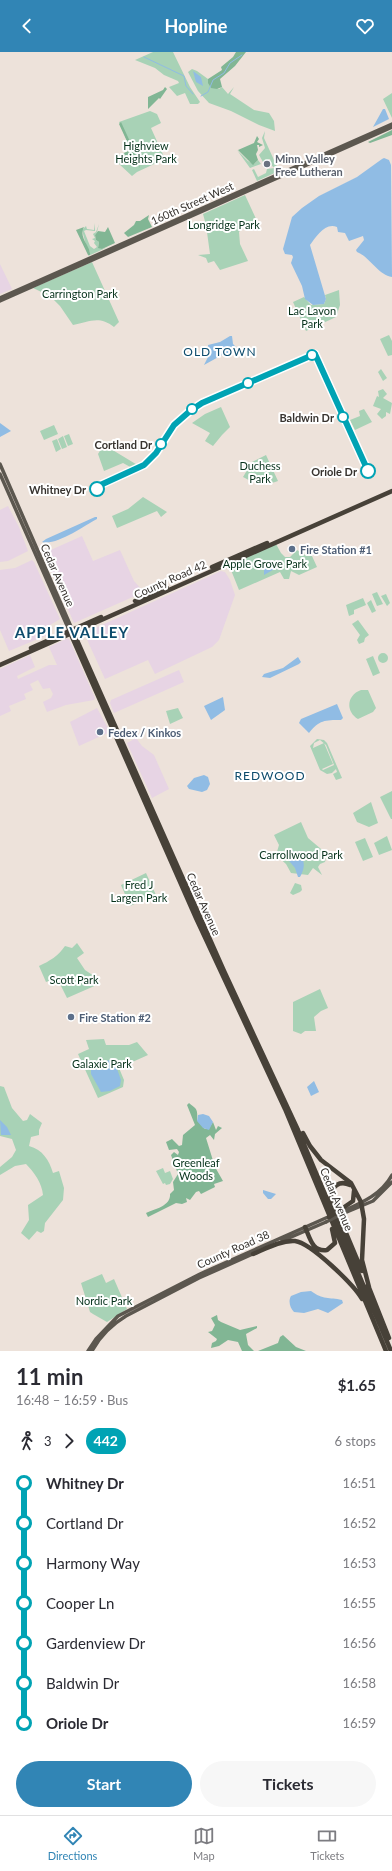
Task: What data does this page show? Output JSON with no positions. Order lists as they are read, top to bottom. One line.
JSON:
{"streets":{"highway":["Cedar Avenue","County Road 42"],"main road":["160th Street West","County Road 38"]},"crossings":[["Cedar Avenue","County Road 42"]],"districts":["OLD TOWN","APPLE VALLEY","REDWOOD"],"parks":["Highview Heights Park","Longridge Park","Carrington Park","Lac Lavon Park","Duchess Park","Apple Grove Park","Carrollwood Park","Fred J Largen Park","Scott Park","Galaxie Park","Greenleaf Woods","Nordic Park"],"places":["Minn. Valley Free Lutheran","Baldwin Dr","Cortland Dr","Oriole Dr","Whitney Dr","Fire Station #1","Fedex / Kinkos","Fire Station #2"],"lines":["bus line 442"],"page":{"header":"Hopline","heading":["11 min","16:48 – 16:59 · Bus","$1.65"],"legs":["3","442","6 stops"],"list":[{"name":"Whitney Dr","value":"16:51"},{"name":"Cortland Dr","value":"16:52"},{"name":"Harmony Way","value":"16:53"},{"name":"Cooper Ln","value":"16:55"},{"name":"Gardenview Dr","value":"16:56"},{"name":"Baldwin Dr","value":"16:58"},{"name":"Oriole Dr","value":"16:59"}],"buttons":["Start","Tickets"],"tabs":["Directions","Map","Tickets"]}}
